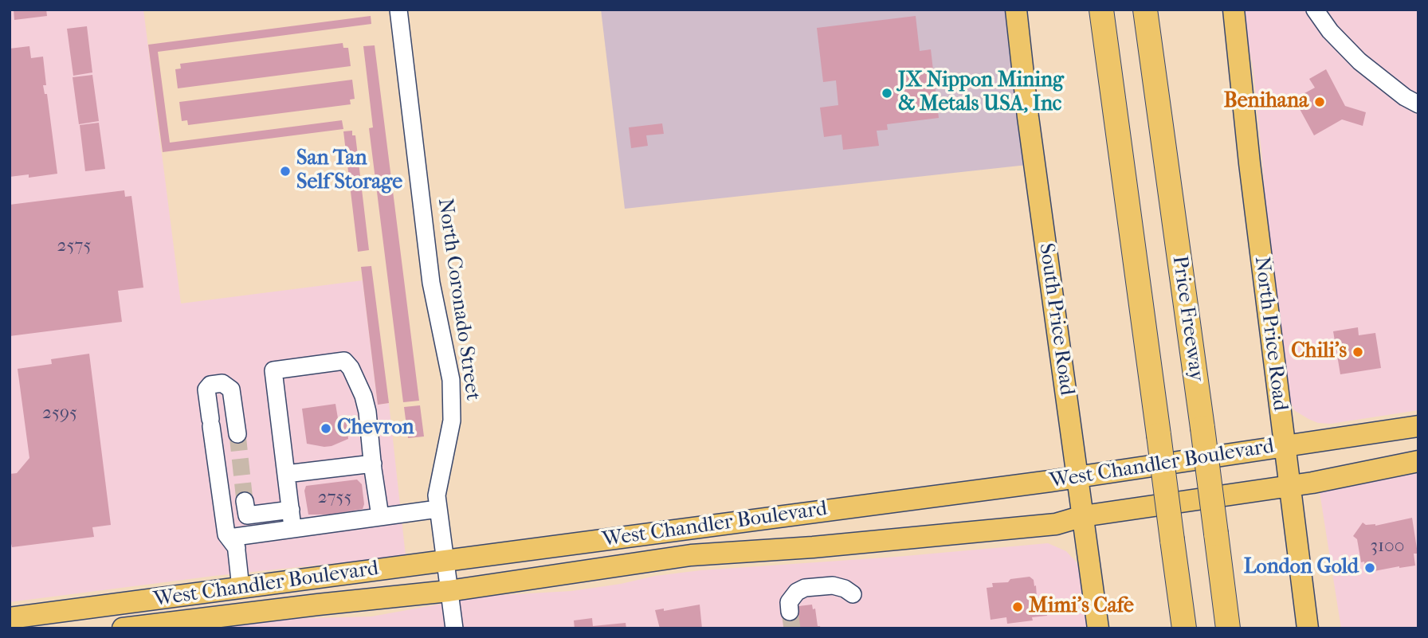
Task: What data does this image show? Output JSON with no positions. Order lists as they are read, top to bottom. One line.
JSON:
{"streets":{"highway":["Price Freeway"],"main road":["South Price Road","North Price Road","West Chandler Boulevard"],"street":["North Coronado Street"]},"crossings":[["North Coronado Street","West Chandler Boulevard"],["South Price Road","West Chandler Boulevard"],["North Price Road","West Chandler Boulevard"]],"places":["JX Nippon Mining & Metals USA, Inc","Benihana","San Tan Self Storage","Chili's","Chevron","London Gold","Mimi's Cafe"],"house_numbers":["2575","2595","2755","3100"]}
